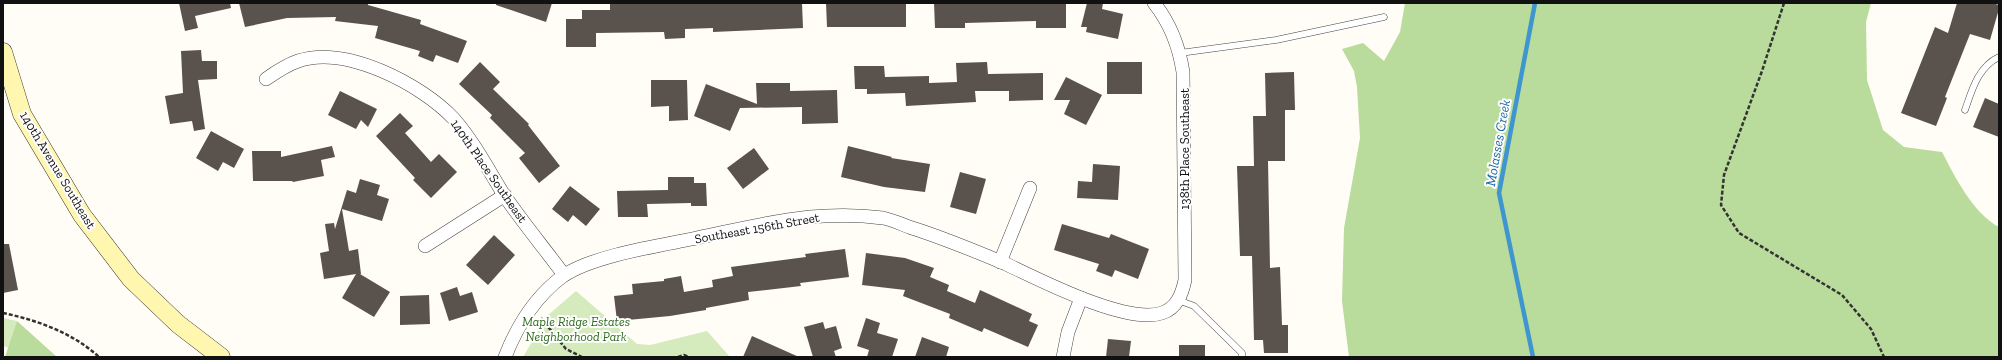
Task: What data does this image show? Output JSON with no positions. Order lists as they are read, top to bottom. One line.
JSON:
{"streets":{"main road":["140th Avenue Southeast"],"street":["138th Place Southeast","140th Place Southeast","Southeast 156th Street"]},"crossings":[["138th Place Southeast","Southeast 156th Street"],["140th Place Southeast","Southeast 156th Street"]],"water":["Molasses Creek"],"parks":["Maple Ridge Estates Neighborhood Park"]}
